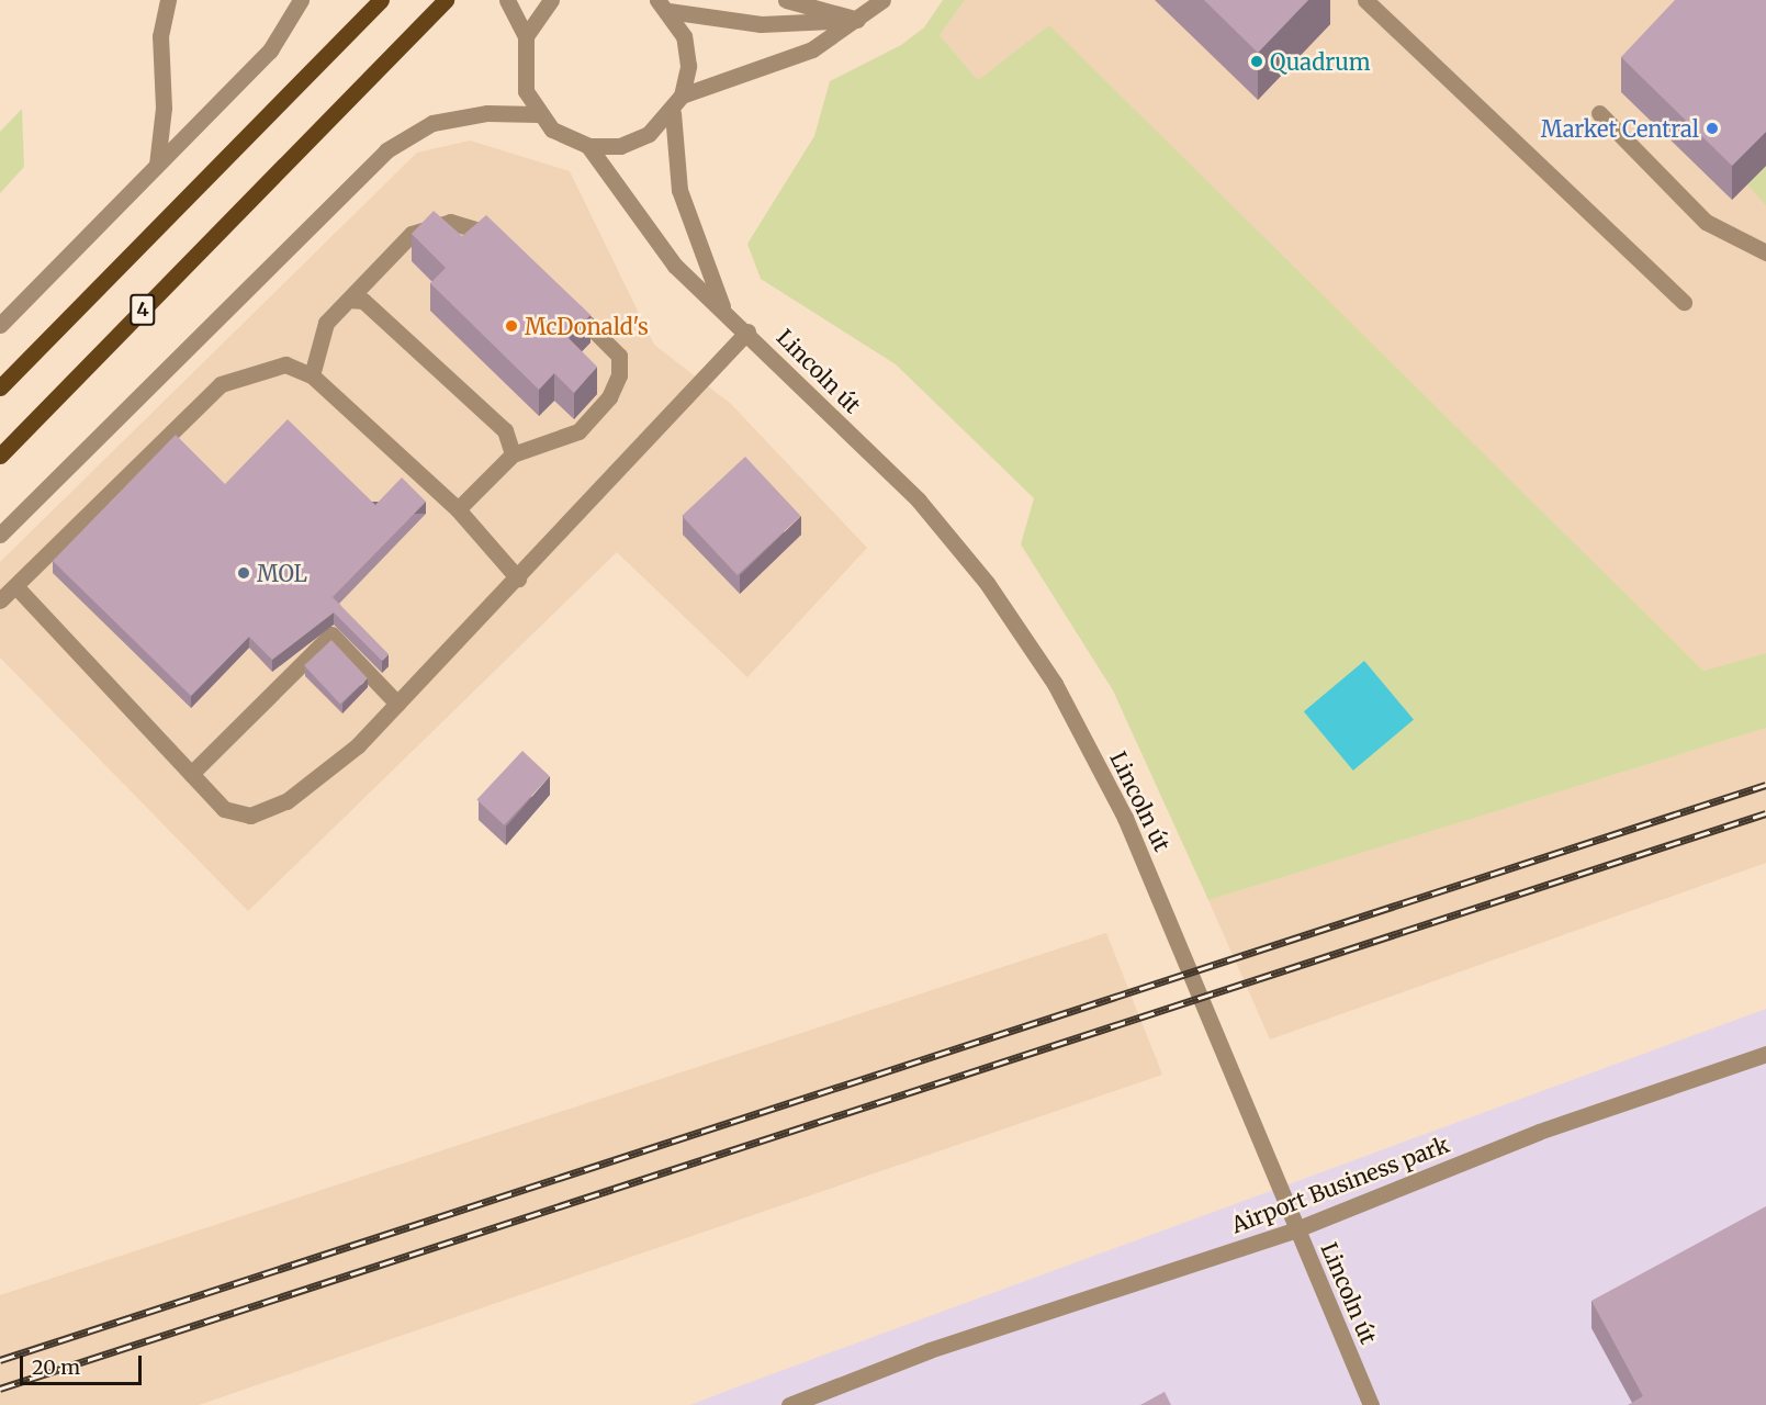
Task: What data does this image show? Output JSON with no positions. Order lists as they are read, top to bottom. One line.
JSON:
{"streets":{"main road":["4"],"street":["Lincoln út","Airport Business park"]},"crossings":[["Lincoln út","Airport Business park"]],"places":["Quadrum","Market Central","McDonald's","MOL"],"scale_bar":"20 m"}
